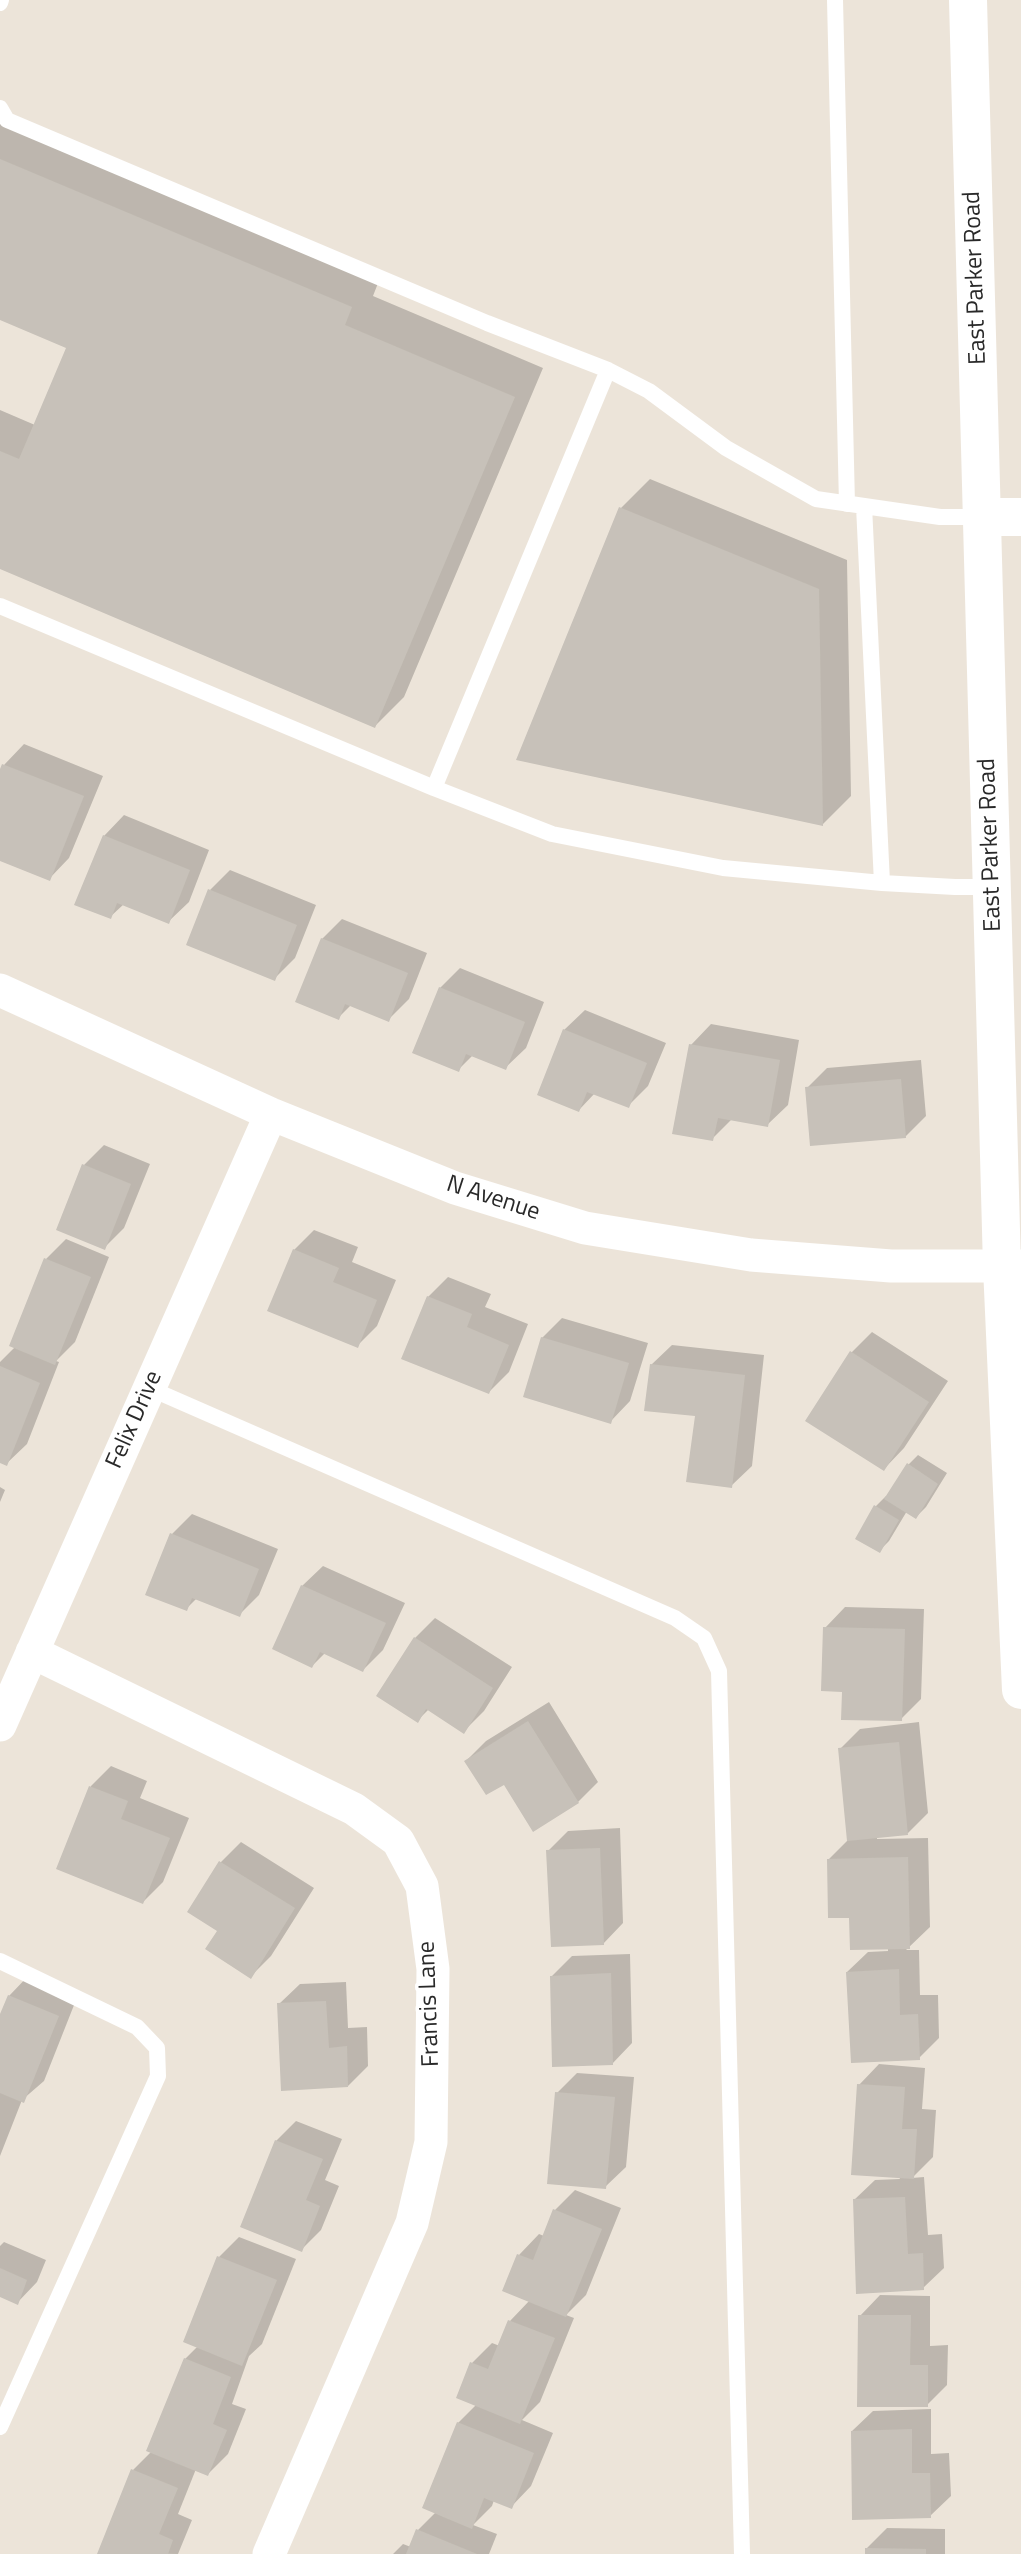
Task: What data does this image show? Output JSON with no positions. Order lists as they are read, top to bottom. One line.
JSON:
{"streets":{"main road":["East Parker Road"],"street":["N Avenue","Felix Drive","Francis Lane"]},"crossings":[["East Parker Road","N Avenue"],["N Avenue","Felix Drive"],["Felix Drive","Francis Lane"]]}
